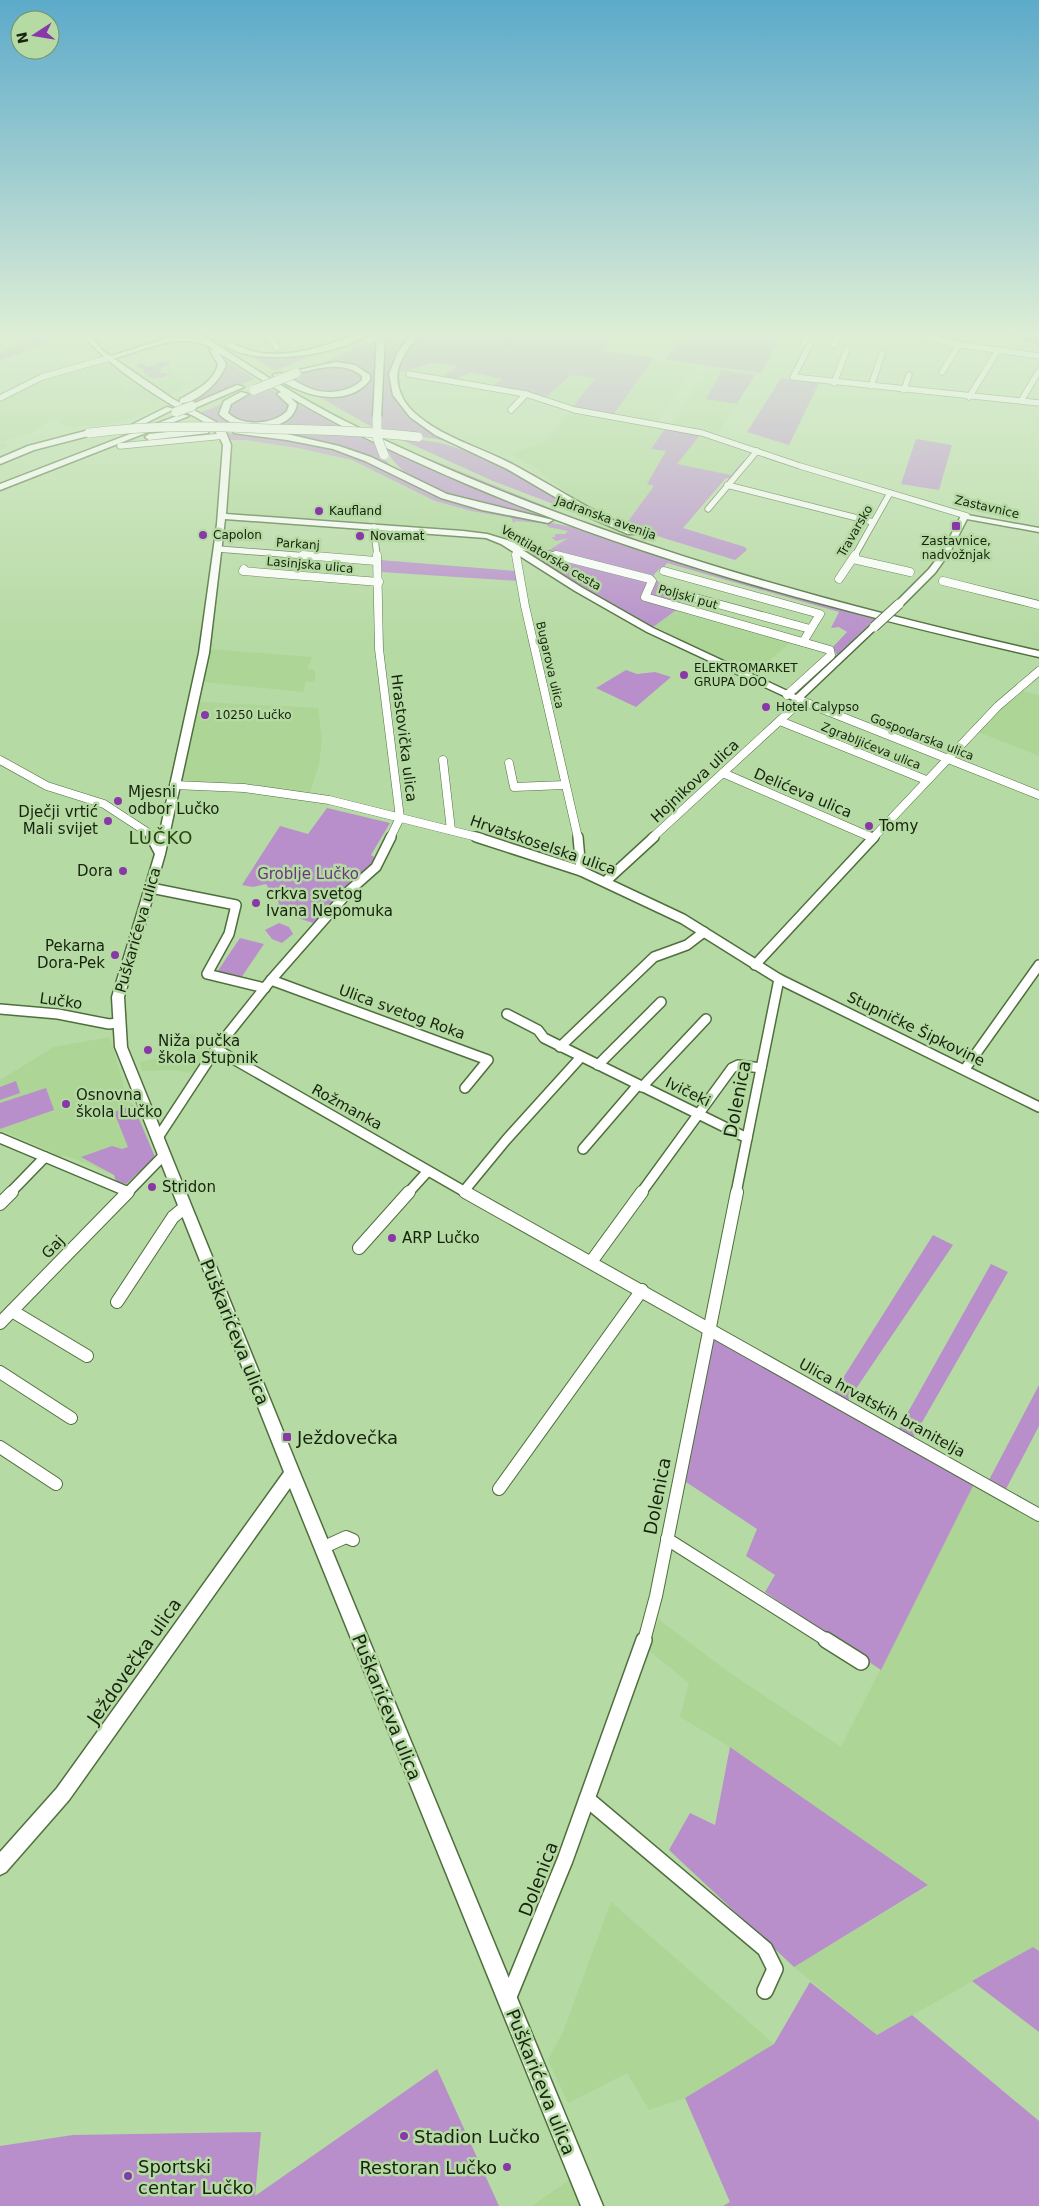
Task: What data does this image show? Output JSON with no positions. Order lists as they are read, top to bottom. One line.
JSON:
{"streets":{"highway":["Jadranska avenija"],"main road":["Zastavnice","Ventilatorska cesta","Hojnikova ulica","Puškarićeva ulica","Ježdovečka ulica"],"street":["Travarsko","Parkanj","Lasinjska ulica","Poljski put","Bugarova ulica","Gospodarska ulica","Hrastovička ulica","Zgrabljićeva ulica","Delićeva ulica","Hrvatskoselska ulica","Lučko","Ulica svetog Roka","Stupničke Šipkovine","Ivičeki","Dolenica","Rožmanka","Gaj","Ulica hrvatskih branitelja"]},"crossings":[["Zastavnice","Travarsko"],["Zastavnice","Hojnikova ulica"],["Parkanj","Hrastovička ulica"],["Parkanj","Puškarićeva ulica"],["Ventilatorska cesta","Poljski put"],["Ventilatorska cesta","Bugarova ulica"],["Ventilatorska cesta","Gospodarska ulica"],["Ventilatorska cesta","Hrastovička ulica"],["Ventilatorska cesta","Hojnikova ulica"],["Ventilatorska cesta","Puškarićeva ulica"],["Lasinjska ulica","Hrastovička ulica"],["Bugarova ulica","Hrvatskoselska ulica"],["Gospodarska ulica","Hojnikova ulica"],["Hrastovička ulica","Hrvatskoselska ulica"],["Hrastovička ulica","Puškarićeva ulica"],["Hrastovička ulica","Ulica svetog Roka"],["Hrastovička ulica","Rožmanka"],["Zgrabljićeva ulica","Hojnikova ulica"],["Hojnikova ulica","Delićeva ulica"],["Hojnikova ulica","Hrvatskoselska ulica"],["Hrvatskoselska ulica","Puškarićeva ulica"],["Hrvatskoselska ulica","Stupničke Šipkovine"],["Hrvatskoselska ulica","Dolenica"],["Puškarićeva ulica","Lučko"],["Puškarićeva ulica","Dolenica"],["Puškarićeva ulica","Gaj"],["Puškarićeva ulica","Ježdovečka ulica"],["Stupničke Šipkovine","Dolenica"],["Ivičeki","Dolenica"],["Dolenica","Rožmanka"],["Dolenica","Ulica hrvatskih branitelja"],["Rožmanka","Ulica hrvatskih branitelja"]],"districts":["LUČKO"],"parks":["Groblje Lučko"],"places":{"other":["Kaufland","Capolon","Novamat","ELEKTROMARKET GRUPA DOO","Hotel Calypso","10250 Lučko","Mjesni odbor Lučko","Dječji vrtić Mali svijet","Tomy","Dora","crkva svetog Ivana Nepomuka","Pekarna Dora-Pek","Niža pučka škola Stupnik","Osnovna škola Lučko","Stridon","ARP Lučko","Stadion Lučko","Restoran Lučko","Sportski centar Lučko"],"transit":["Zastavnice, nadvožnjak","Ježdovečka"]},"north":"left"}
